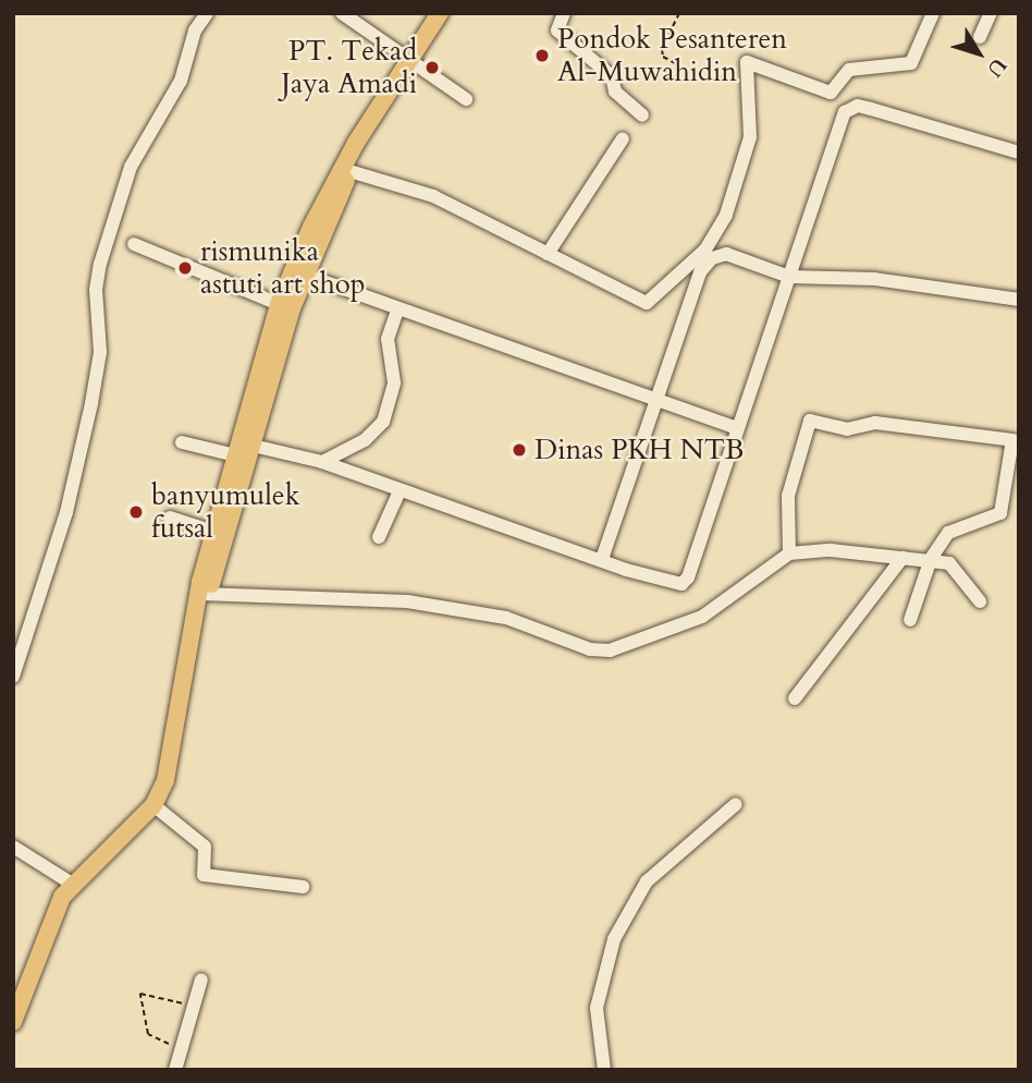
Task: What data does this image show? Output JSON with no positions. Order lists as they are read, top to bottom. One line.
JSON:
{"places":["Pondok Pesanteren Al-Muwahidin","PT. Tekad Jaya Amadi","rismunika astuti art shop","Dinas PKH NTB","banyumulek futsal"],"north":"bottom right"}
